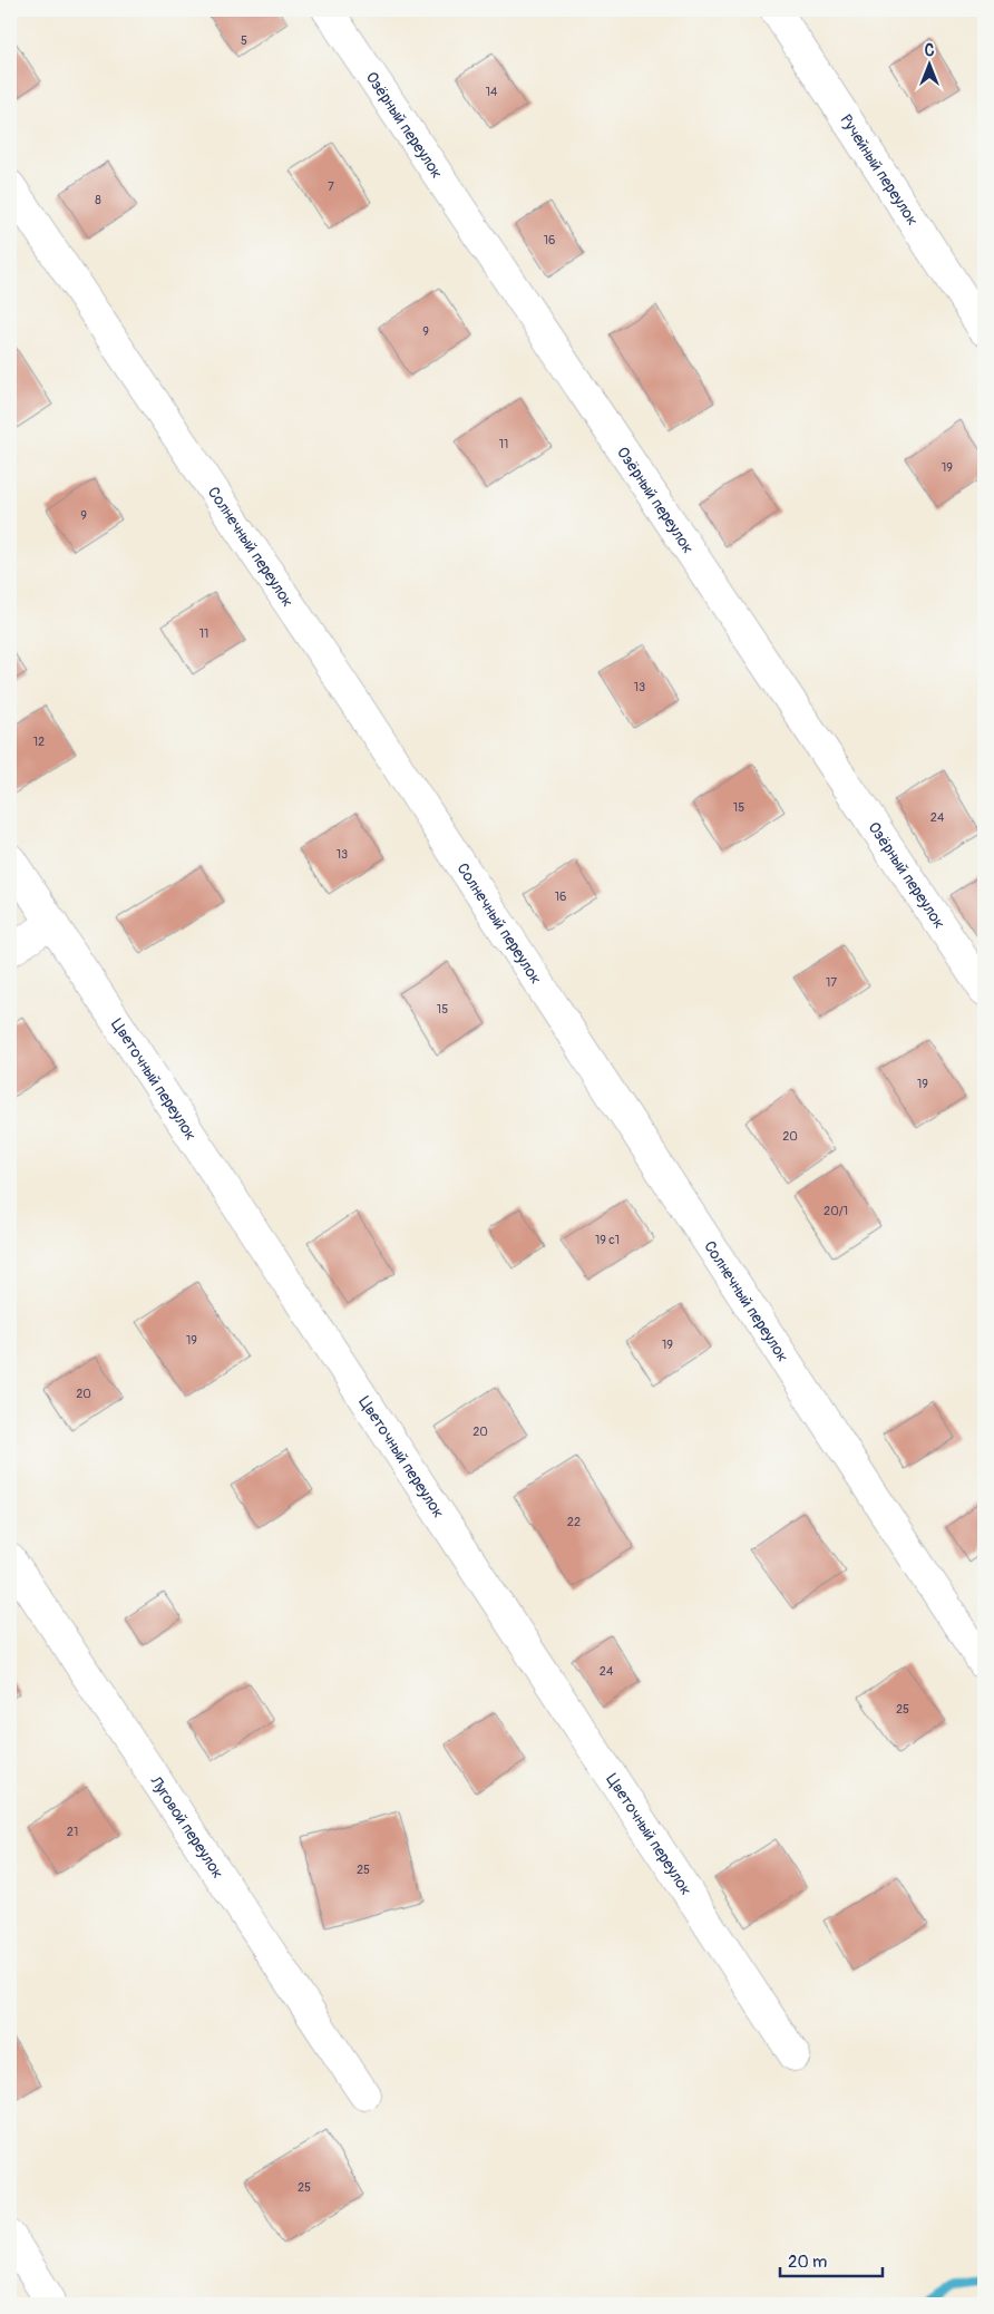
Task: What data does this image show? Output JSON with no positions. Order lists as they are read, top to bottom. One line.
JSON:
{"streets":{"street":["Озёрный переулок","Ручейный переулок","Солнечный переулок","Цветочный переулок","Луговой переулок"]},"house_numbers":["5","14","7","8","16","9","11","19","9","11","13","12","15","24","13","16","17","15","19","20","20/1","19 с1","19","19","20","20","22","24","25","21","25","25"],"scale_bar":"20 m","north":"top"}
